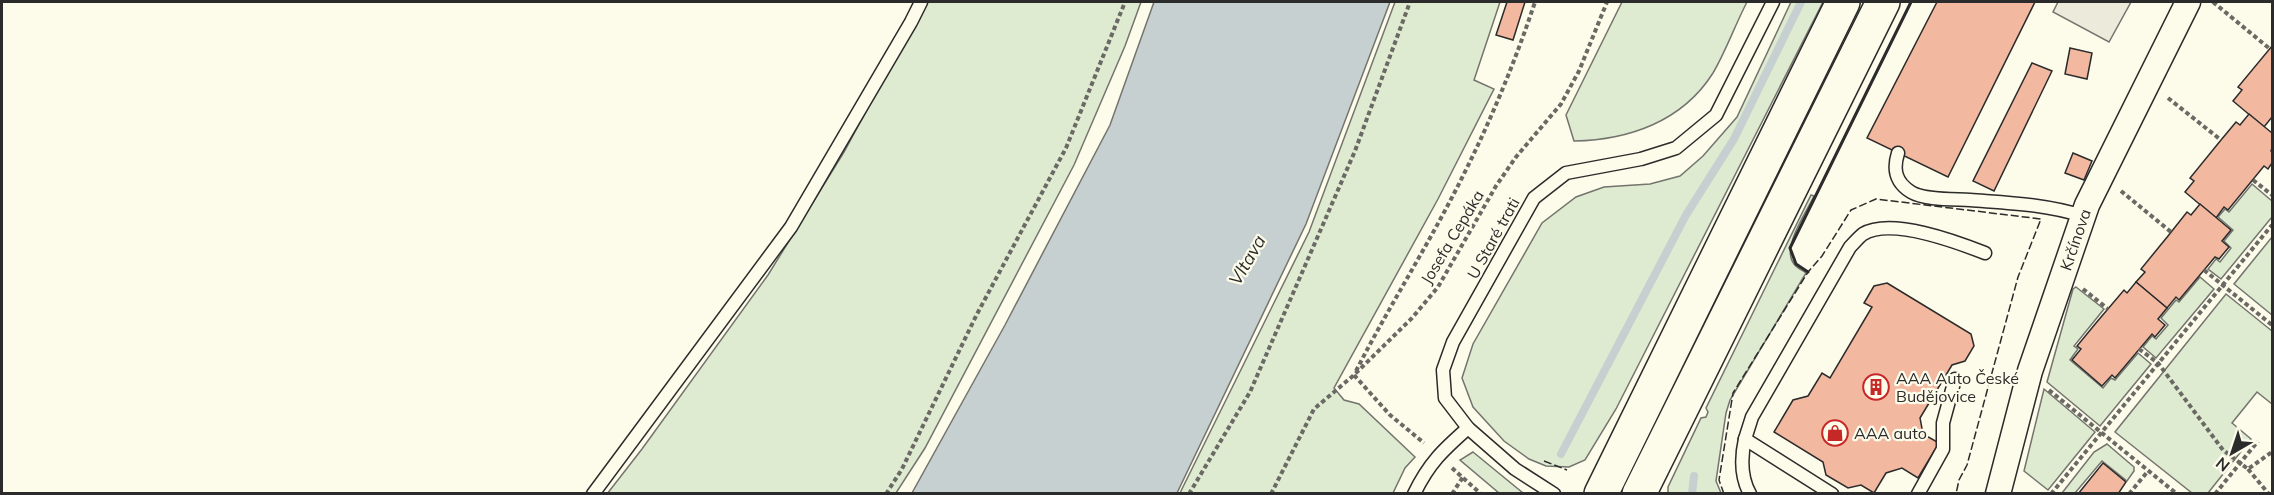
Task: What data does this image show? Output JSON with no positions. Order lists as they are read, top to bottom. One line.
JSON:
{"streets":{"street":["Krčínova"],"lane":["U Staré trati"],"path":["Josefa Cepáka"]},"water":["Vltava"],"places":{"building":["AAA Auto České Budějovice"],"shop":["AAA auto"]},"north":"bottom left"}
